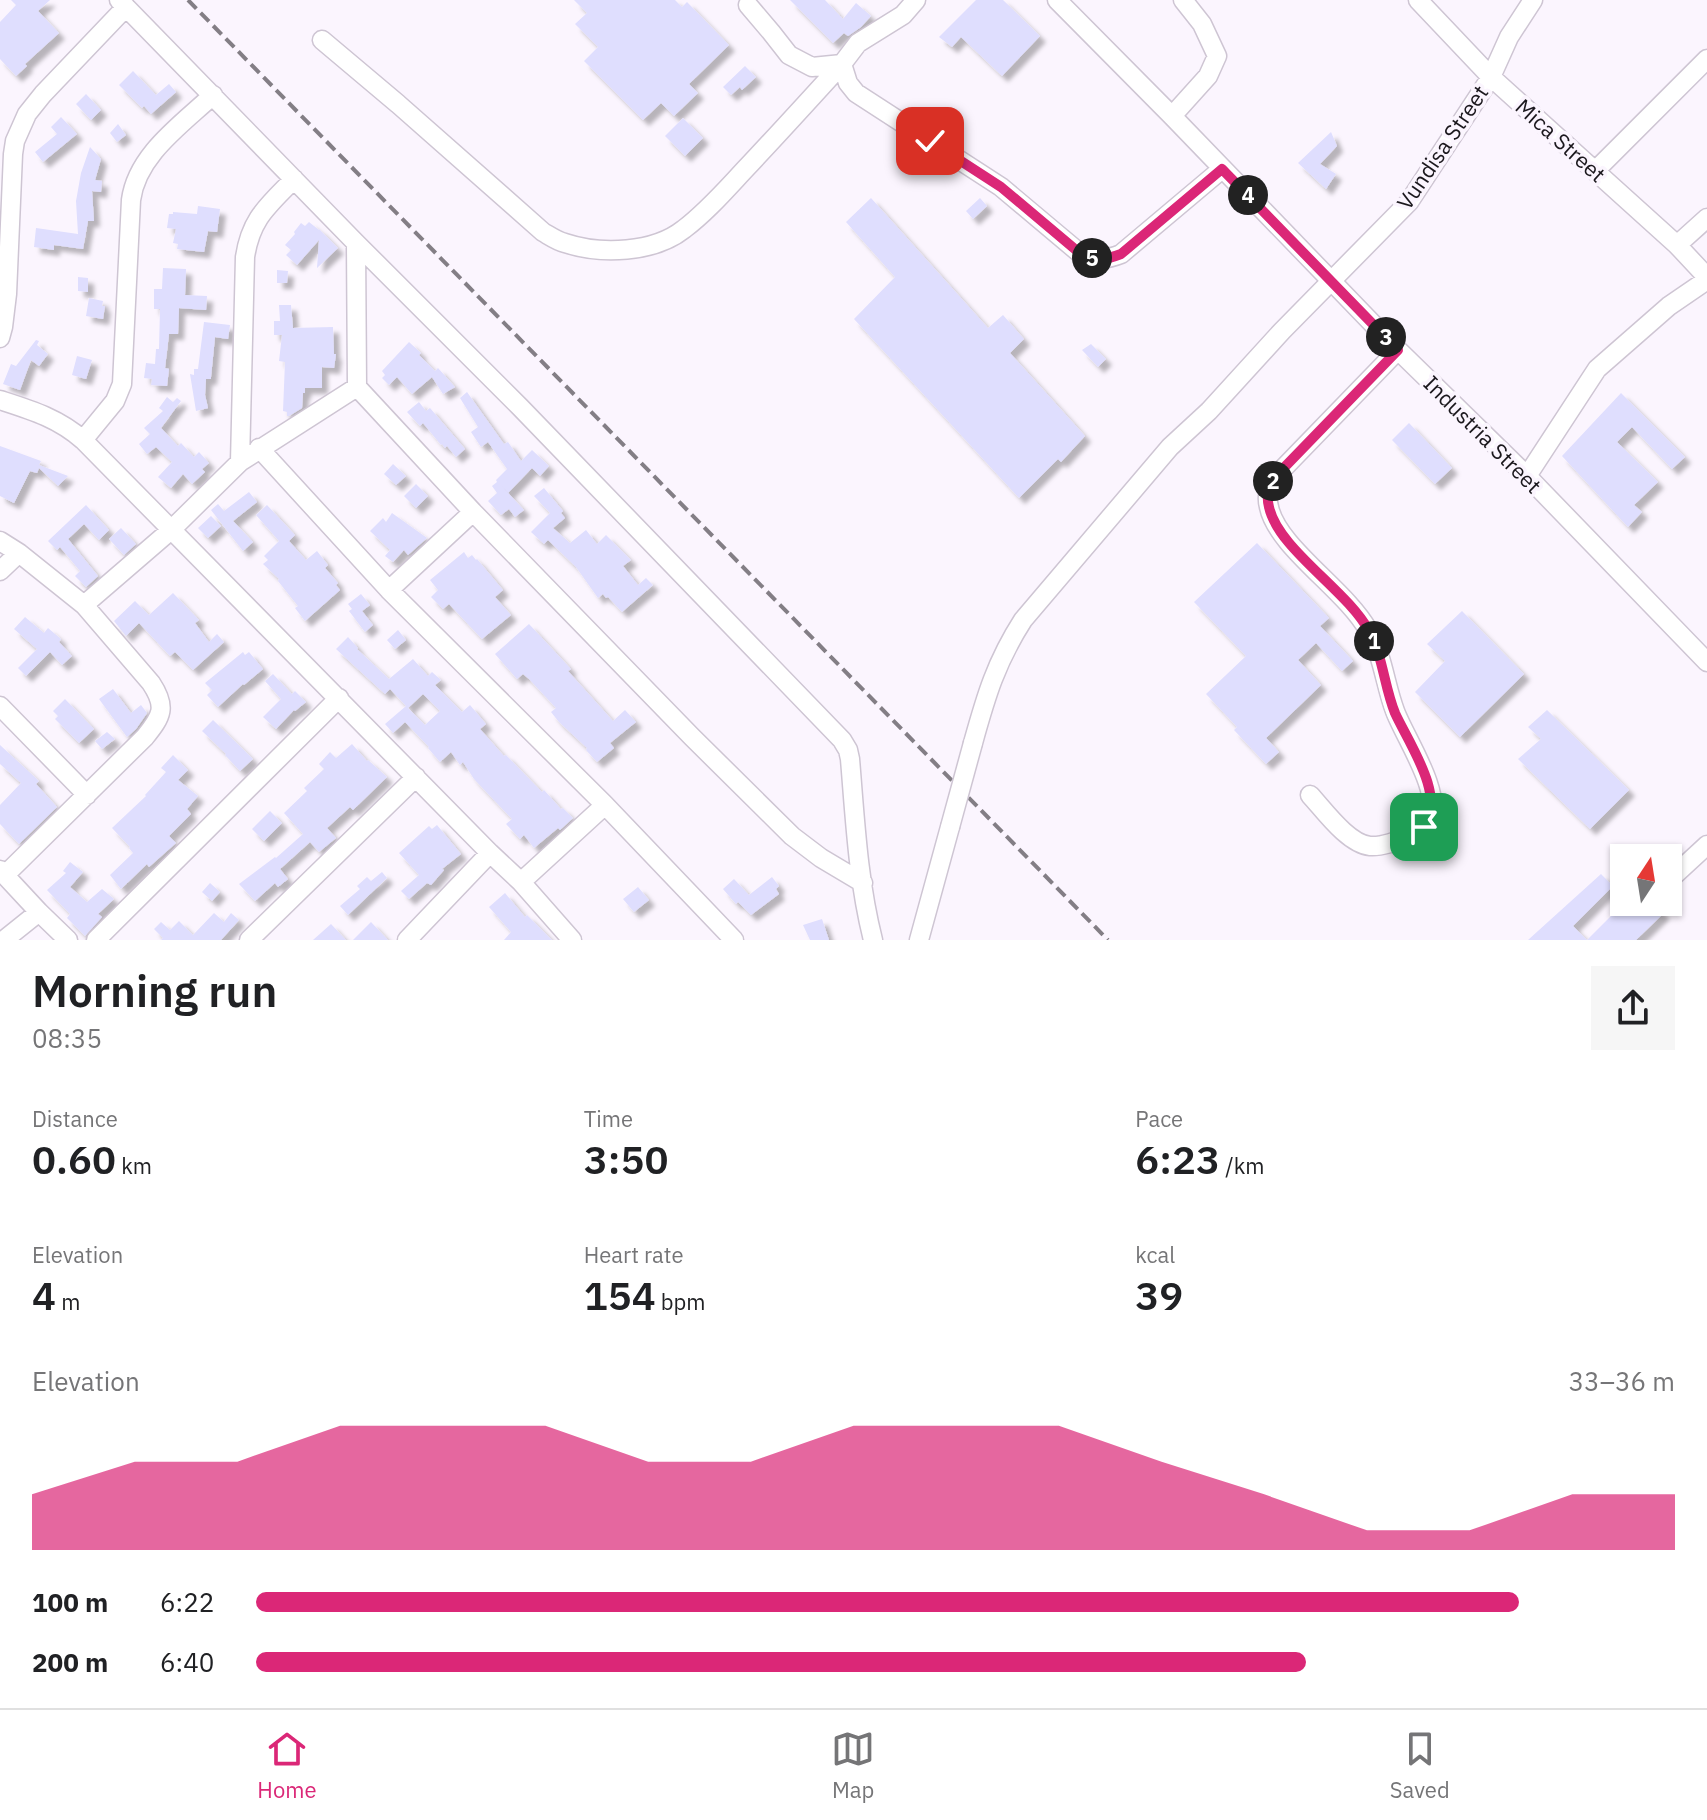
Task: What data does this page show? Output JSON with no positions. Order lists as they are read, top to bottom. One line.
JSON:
{"streets":{"street":["Mica Street","Vundisa Street","Industria Street"]},"crossings":[["Mica Street","Vundisa Street"],["Vundisa Street","Industria Street"]],"north":"top","page":{"pins":["4","5","3","2","1"],"heading":["Morning run","08:35"],"stats":[["Distance","0.60 km"],["Time","3:50"],["Pace","6:23 /km"],["Elevation","4 m"],["Heart rate","154 bpm"],["kcal","39"]],"chart":["Elevation","33–36 m"],"list":[{"name":"100 m","note":"6:22"},{"name":"200 m","note":"6:40"}],"tabs":["Home","Map","Saved"]}}
